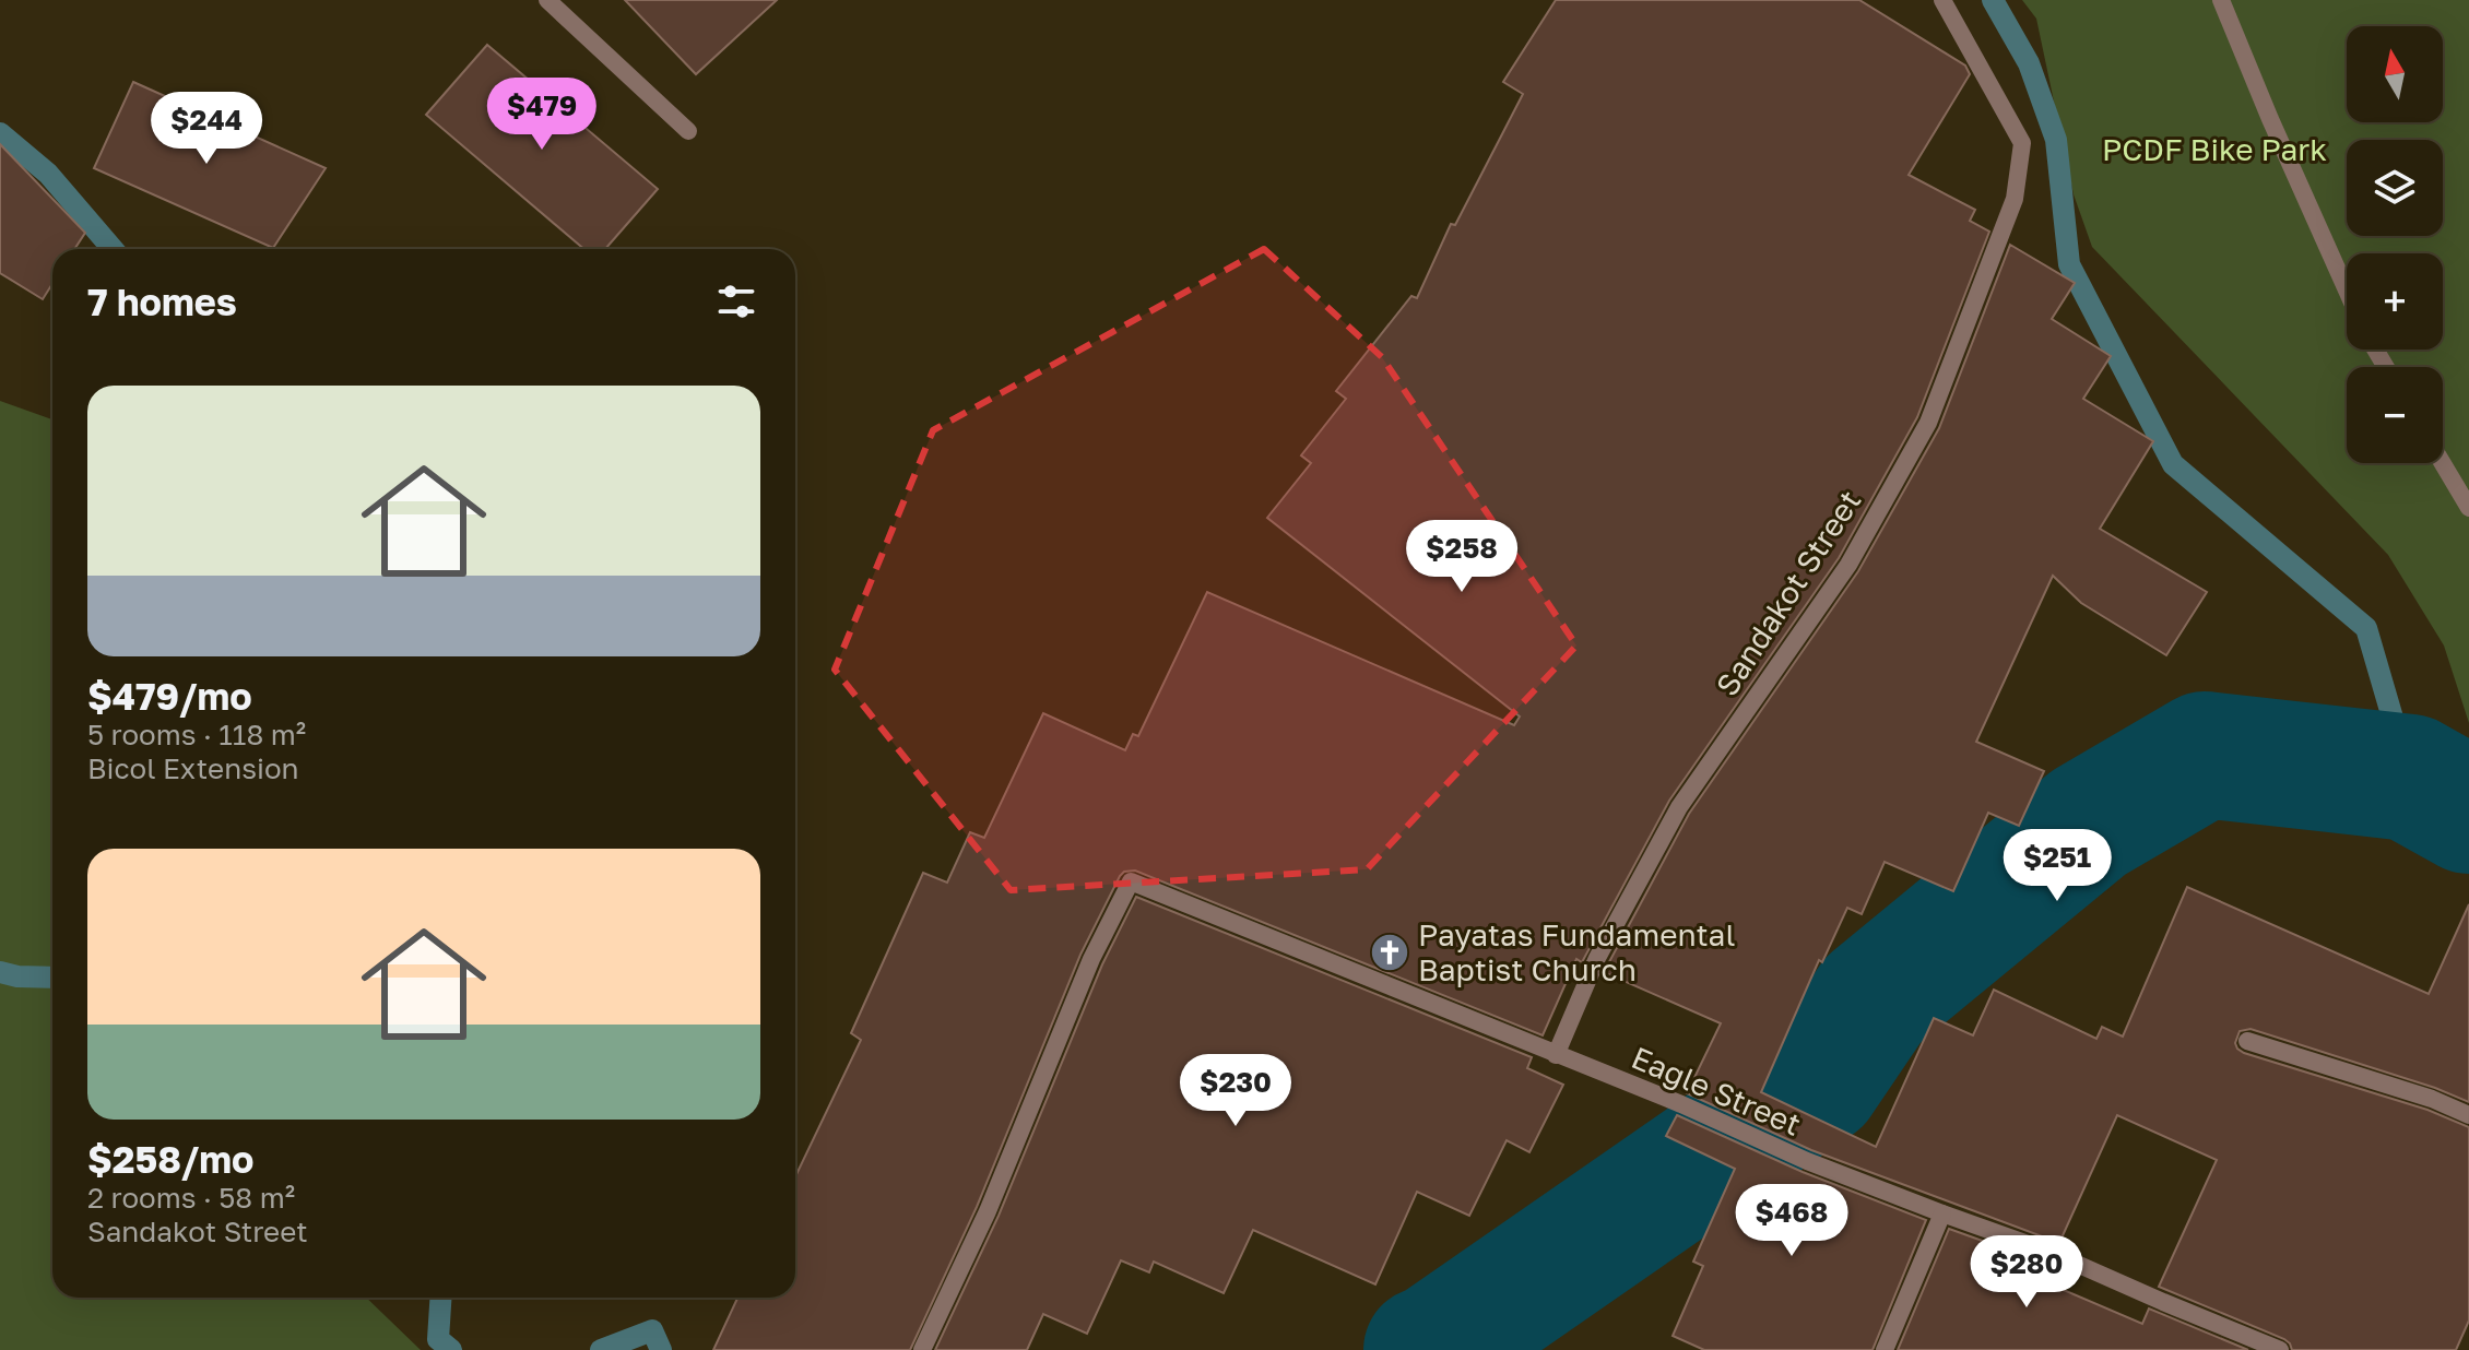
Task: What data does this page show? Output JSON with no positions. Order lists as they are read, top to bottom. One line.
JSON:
{"streets":{"street":["Sandakot Street","Eagle Street"]},"crossings":[["Sandakot Street","Eagle Street"]],"parks":["PCDF Bike Park"],"places":{"church":["Payatas Fundamental Baptist Church"]},"north":"top","page":{"map_buttons":["+","−"],"price":["$479","$244","$258","$251","$230","$468","$280"],"heading":"7 homes","list":[{"name":"$479/mo","note":"5 rooms · 118 m² · Bicol Extension"},{"name":"$258/mo","note":"2 rooms · 58 m² · Sandakot Street"}]}}
